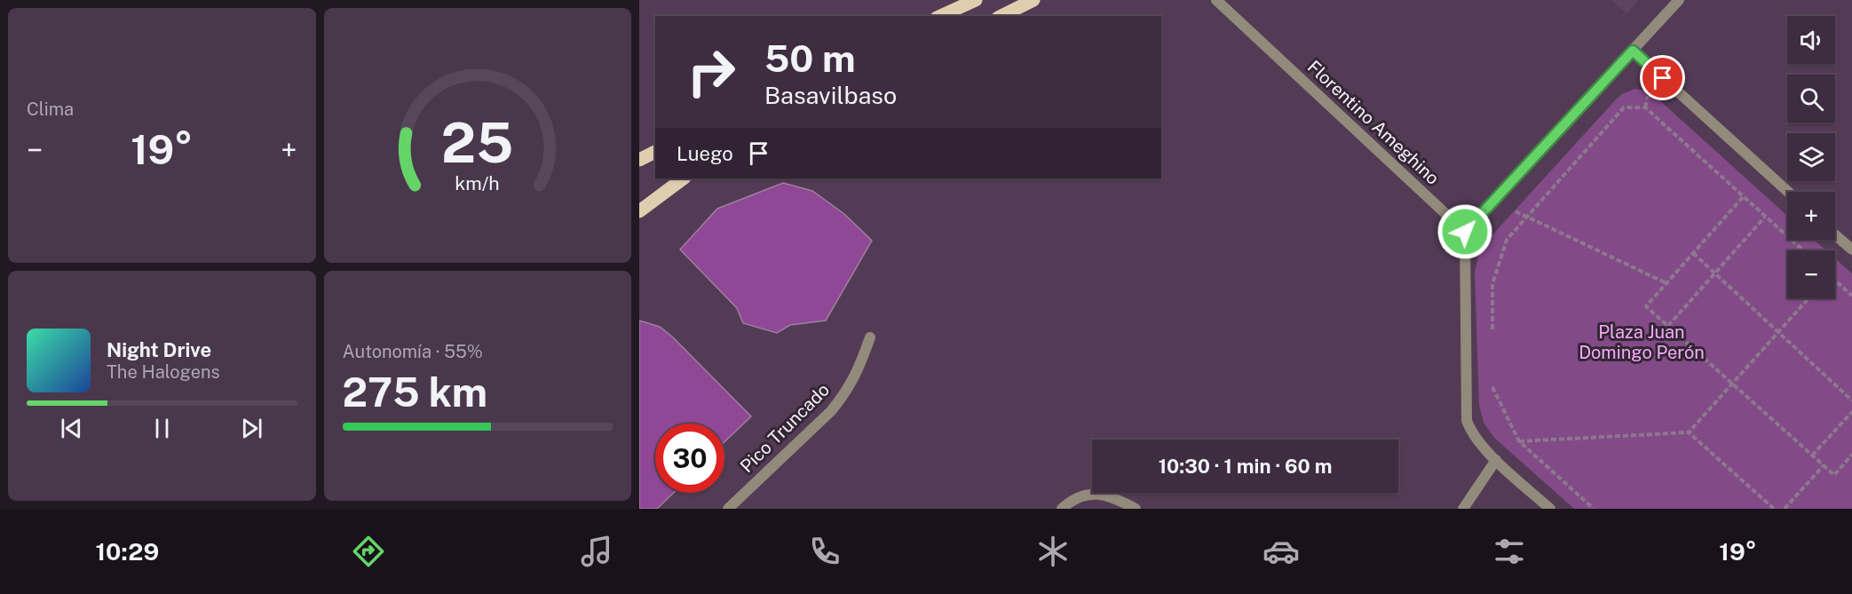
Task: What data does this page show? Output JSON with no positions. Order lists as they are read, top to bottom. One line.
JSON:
{"streets":{"street":["Florentino Ameghino","Pico Truncado"]},"parks":["Plaza Juan Domingo Perón"],"page":{"tile":["Clima",["Autonomía · 55%","275 km"]],"map_buttons":["+","−"],"turn":["50 m","Basavilbaso"],"heat":["−","19°","+"],"then":"Luego","song":["Night Drive","The Halogens"],"limit":"30","trip":"10:30 · 1 min · 60 m","tabs":["10:29","19°"],"gauge":["25","km/h"]}}
